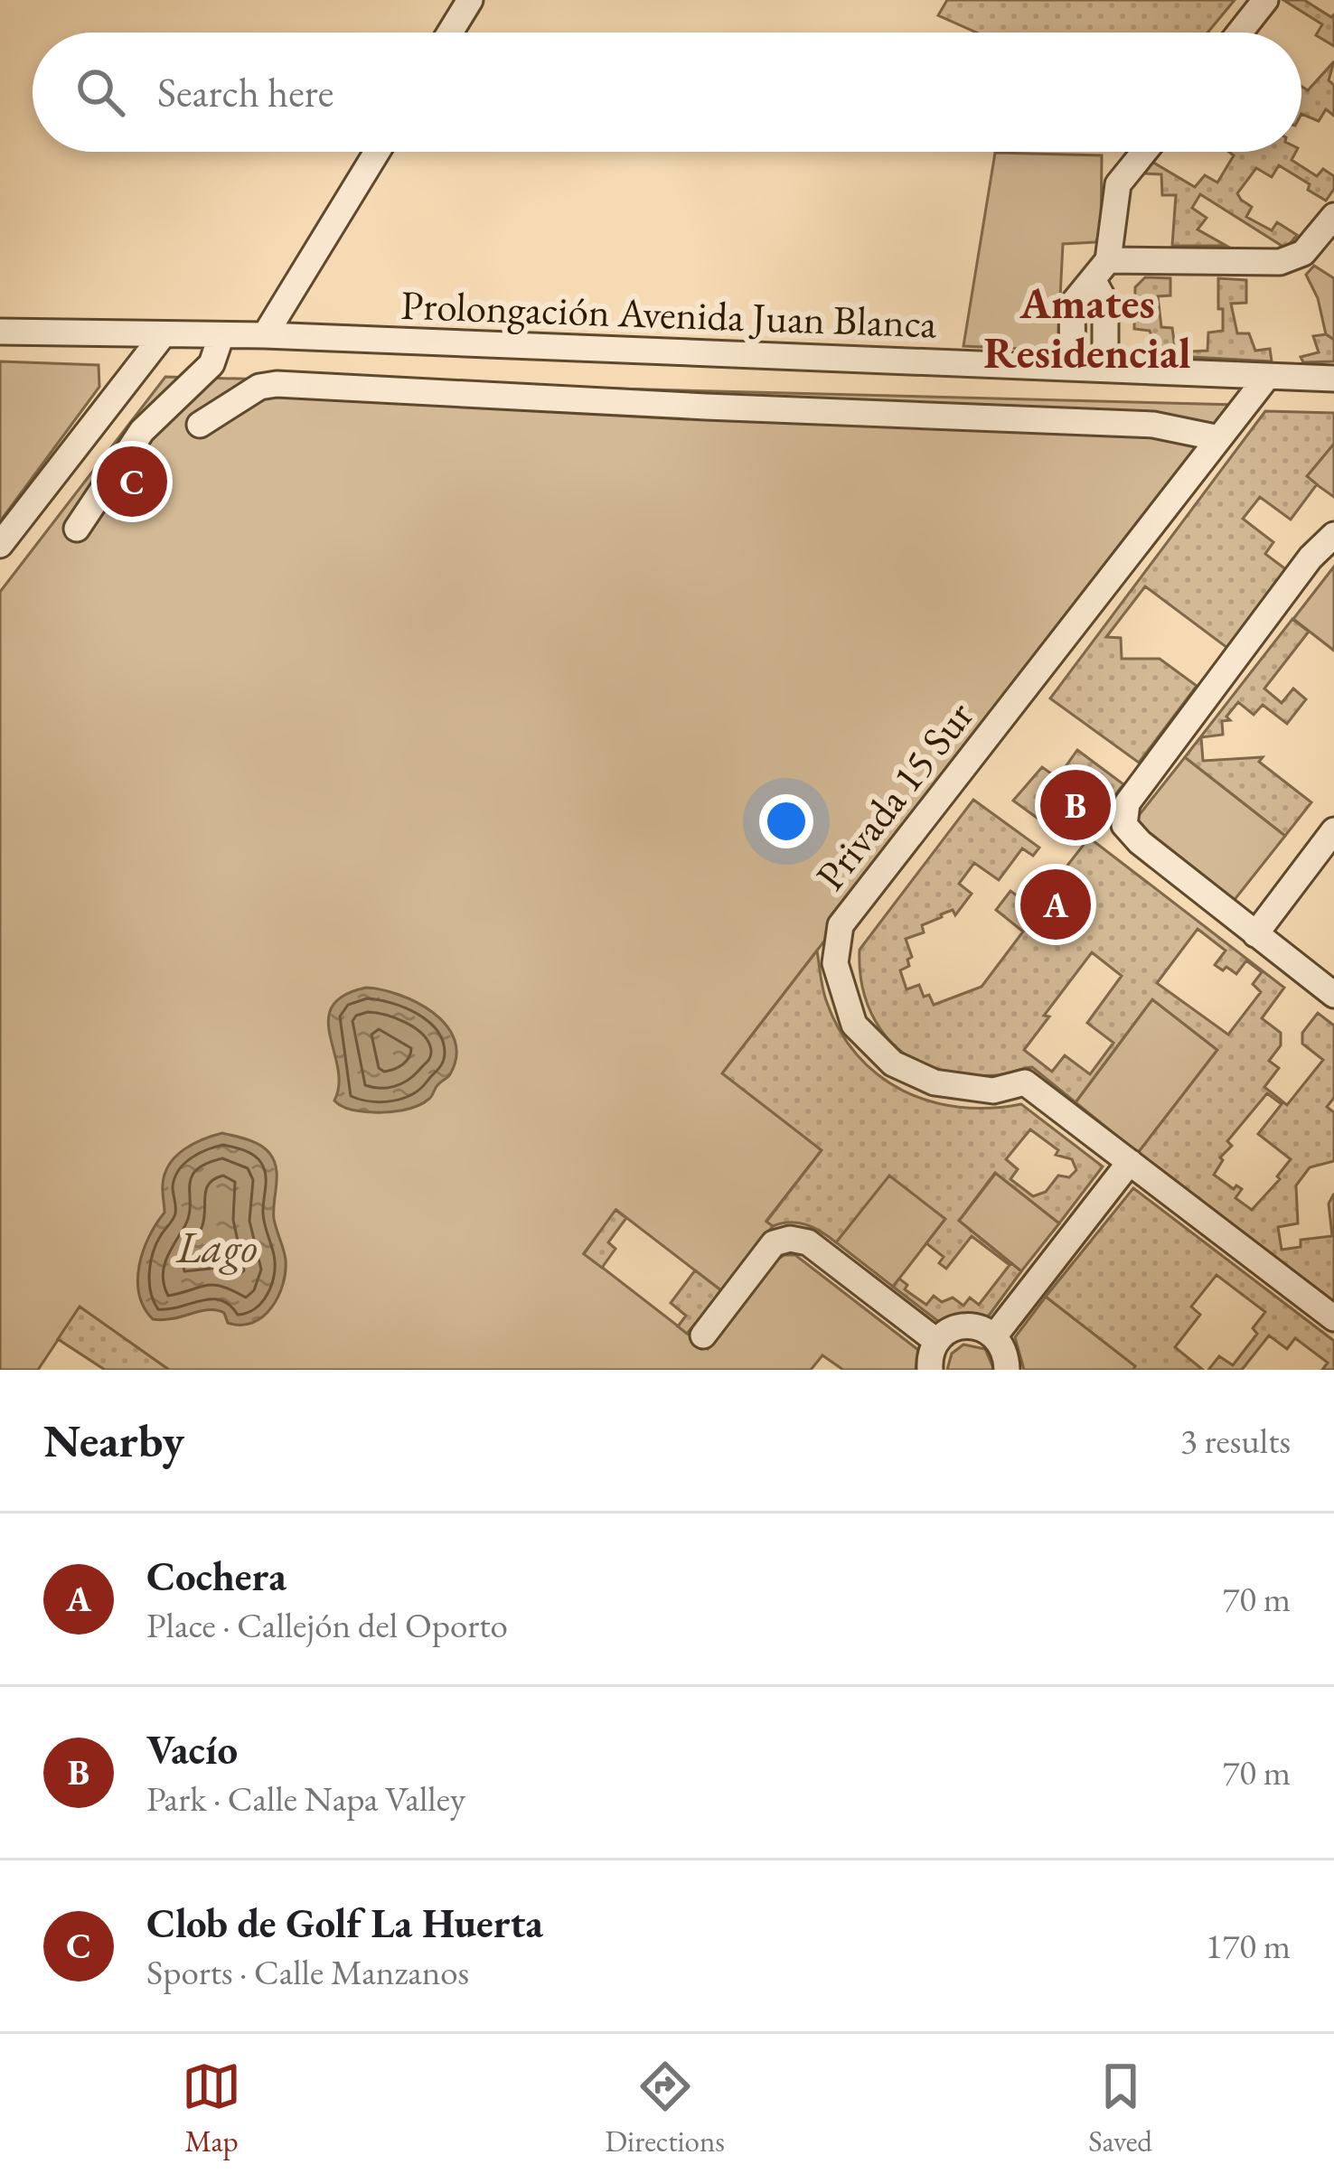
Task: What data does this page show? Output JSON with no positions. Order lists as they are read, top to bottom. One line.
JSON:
{"streets":{"street":["Prolongación Avenida Juan Blanca","Privada 15 Sur"]},"crossings":[["Prolongación Avenida Juan Blanca","Privada 15 Sur"]],"districts":["Amates Residencial"],"water":["Lago"],"page":{"search":"Search here","pins":["C","B","A"],"heading":["Nearby","3 results"],"list":[{"mark":"A","name":"Cochera","note":"Place · Callejón del Oporto","value":"70 m"},{"mark":"B","name":"Vacío","note":"Park · Calle Napa Valley","value":"70 m"},{"mark":"C","name":"Clob de Golf La Huerta","note":"Sports · Calle Manzanos","value":"170 m"}],"nav":["Map","Directions","Saved"]}}
